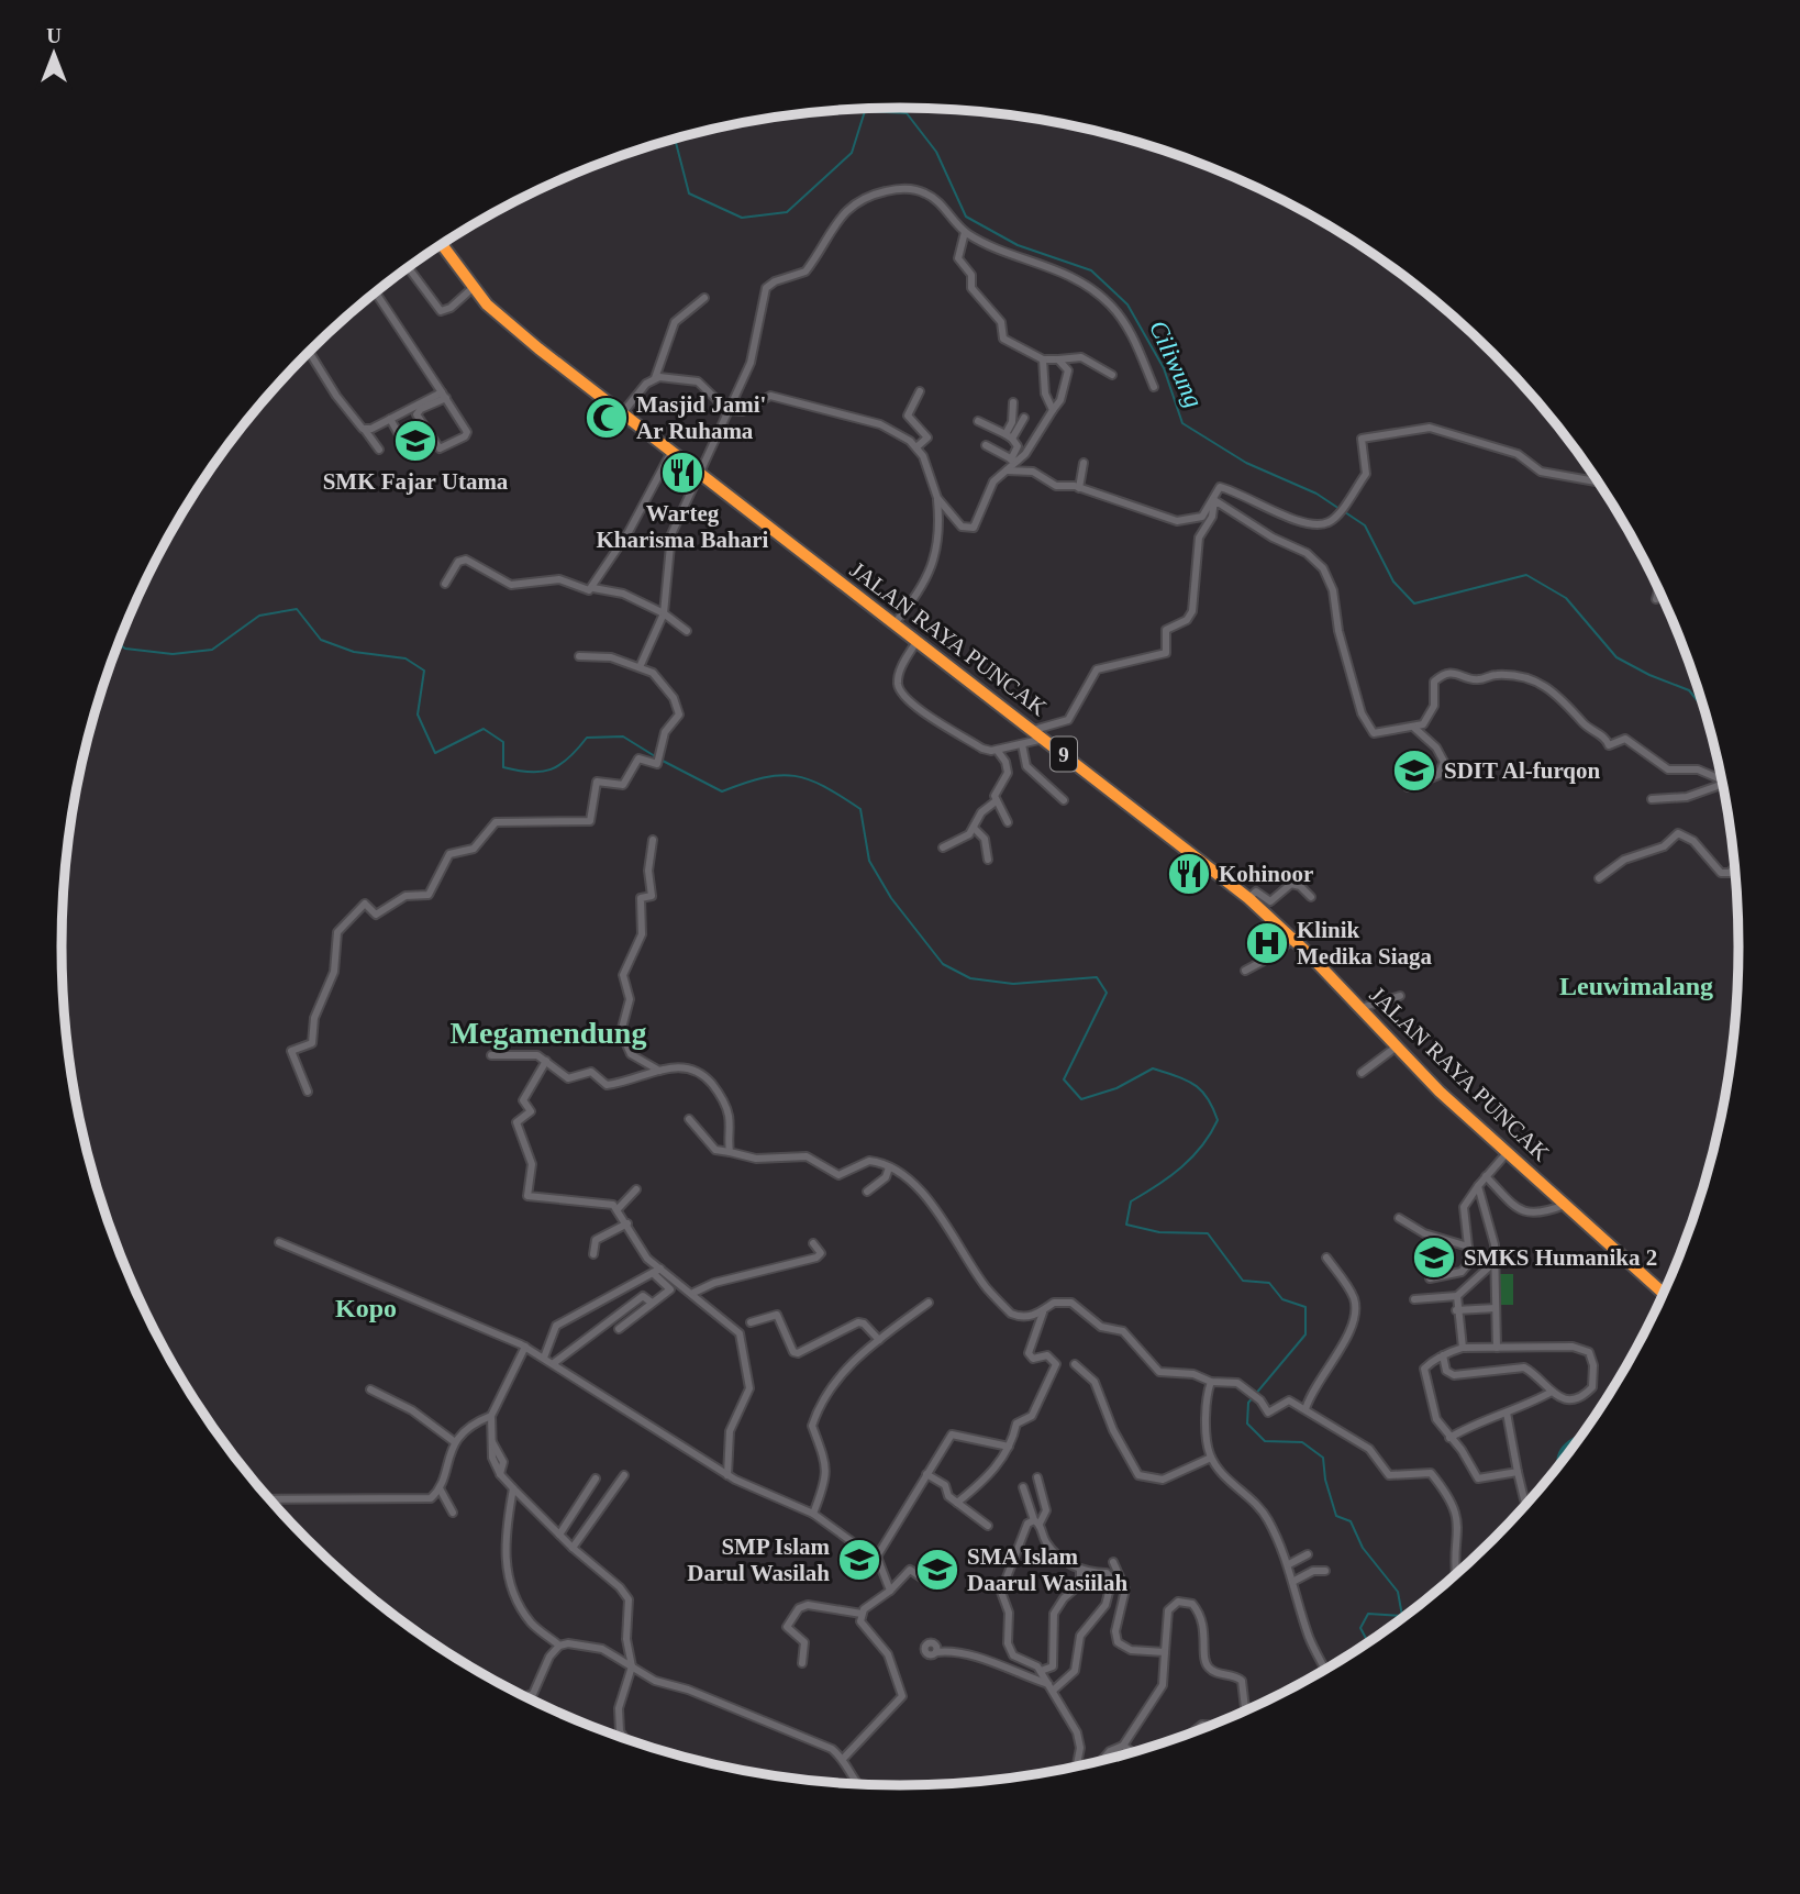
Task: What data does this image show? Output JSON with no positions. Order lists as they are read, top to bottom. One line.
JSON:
{"streets":{"highway":["JALAN RAYA PUNCAK","9"]},"districts":["Leuwimalang","Megamendung","Kopo"],"water":["Ciliwung"],"places":{"mosque":["Masjid Jami' Ar Ruhama"],"school or university":["SMK Fajar Utama","SDIT Al-furqon","SMKS Humanika 2","SMP Islam Darul Wasilah","SMA Islam Daarul Wasiilah"],"restaurant":["Warteg Kharisma Bahari","Kohinoor"],"hospital":["Klinik Medika Siaga"]},"north":"top"}
